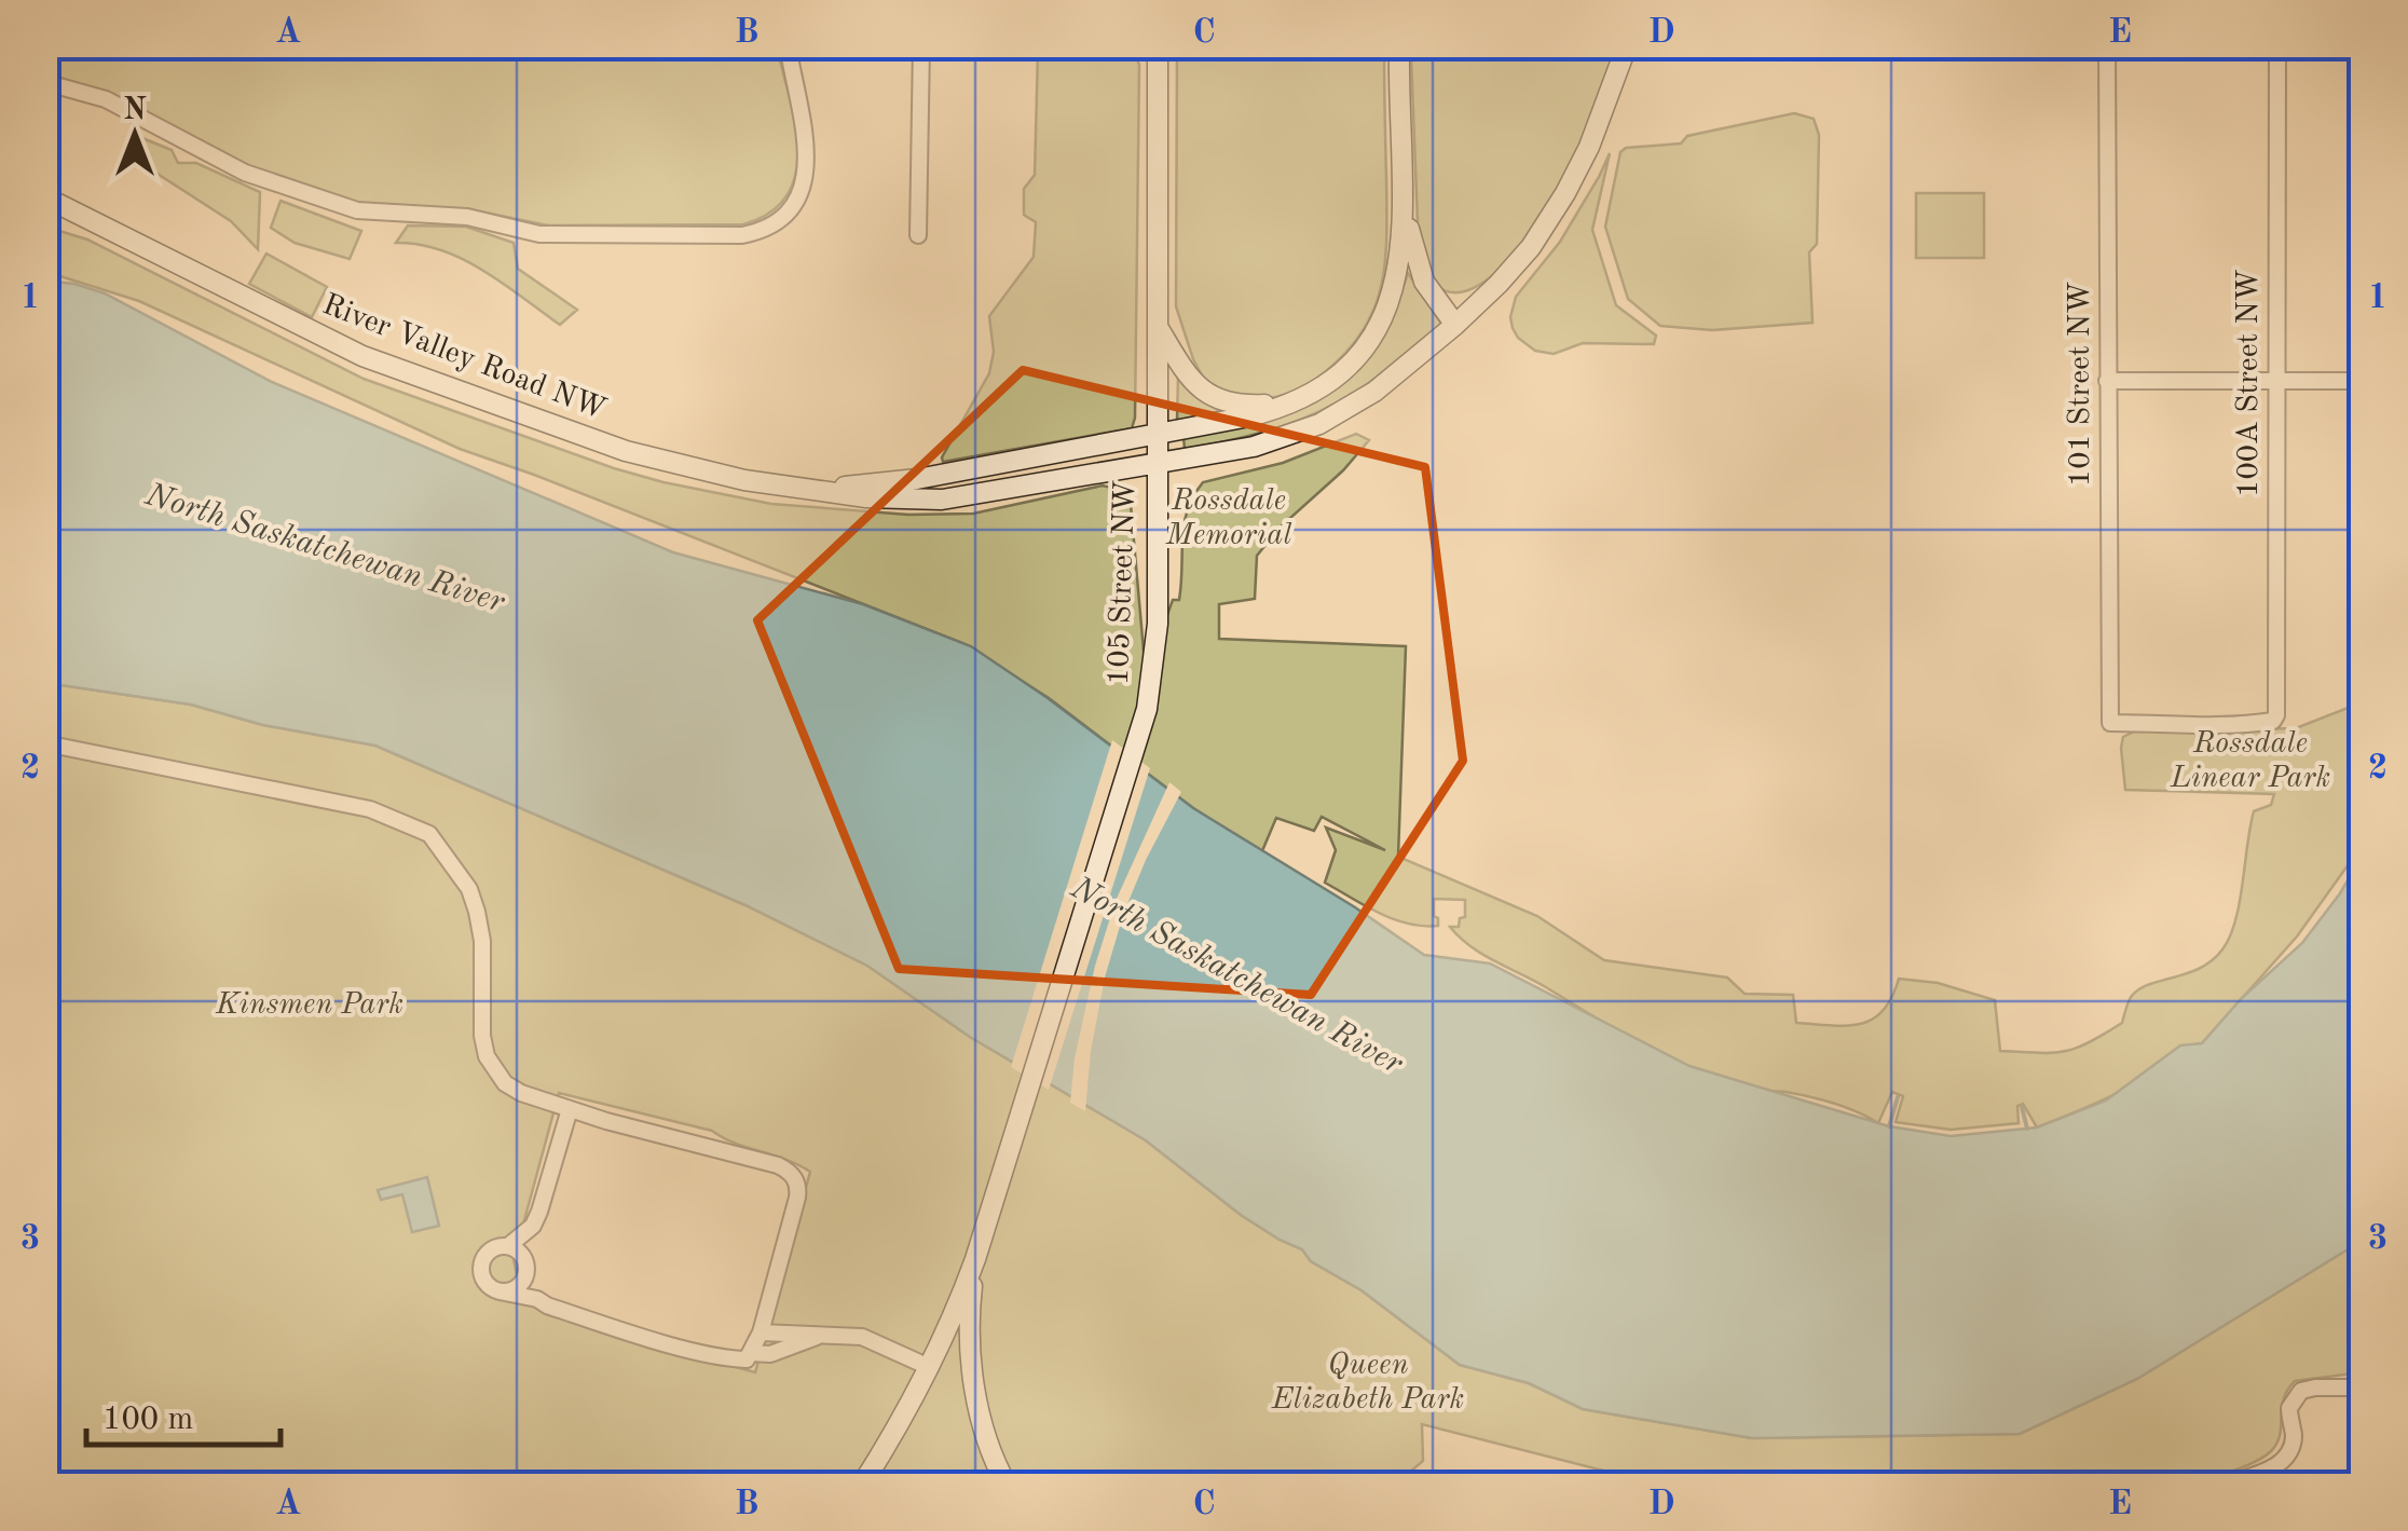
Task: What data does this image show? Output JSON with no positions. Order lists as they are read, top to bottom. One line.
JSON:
{"streets":{"main road":["River Valley Road NW","105 Street NW"],"street":["100A Street NW","101 Street NW"]},"crossings":[["River Valley Road NW","105 Street NW"],["100A Street NW","101 Street NW"]],"water":["North Saskatchewan River"],"parks":["Rossdale Memorial","Rossdale Linear Park","Kinsmen Park","Queen Elizabeth Park"],"scale_bar":"100 m","north":"top","grid":{"columns":["A","B","C","D","E"],"rows":["1","2","3"]}}
